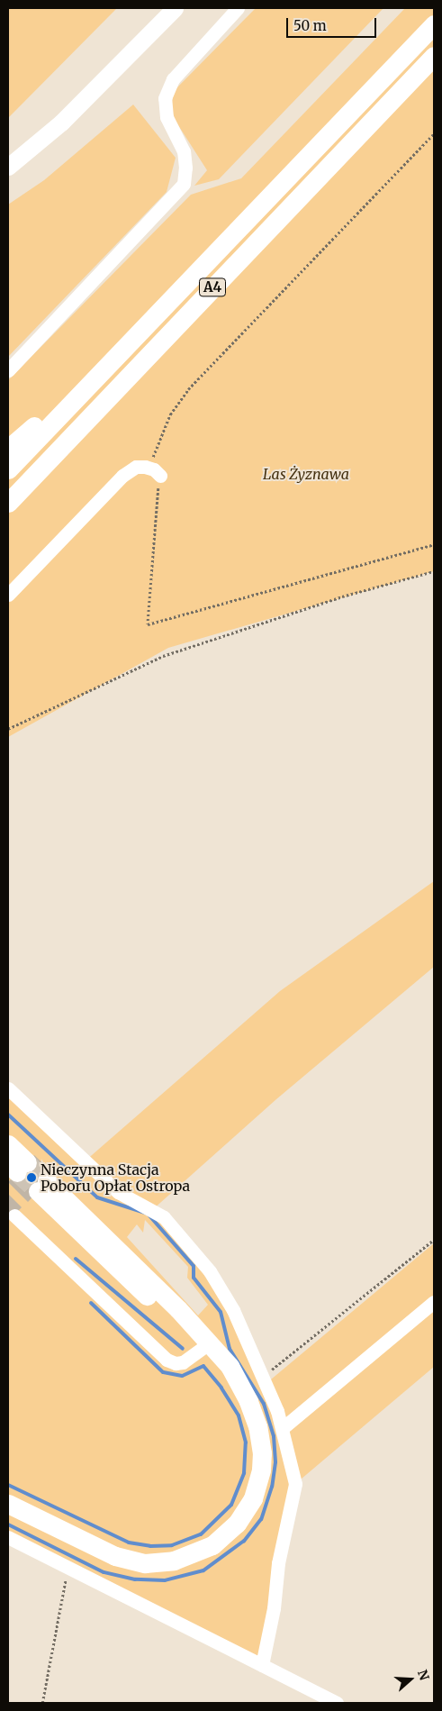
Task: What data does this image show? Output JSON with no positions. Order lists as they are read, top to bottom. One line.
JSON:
{"streets":{"highway":["A4"]},"parks":["Las Żyznawa"],"places":["Nieczynna Stacja Poboru Opłat Ostropa"],"scale_bar":"50 m","north":"right"}
